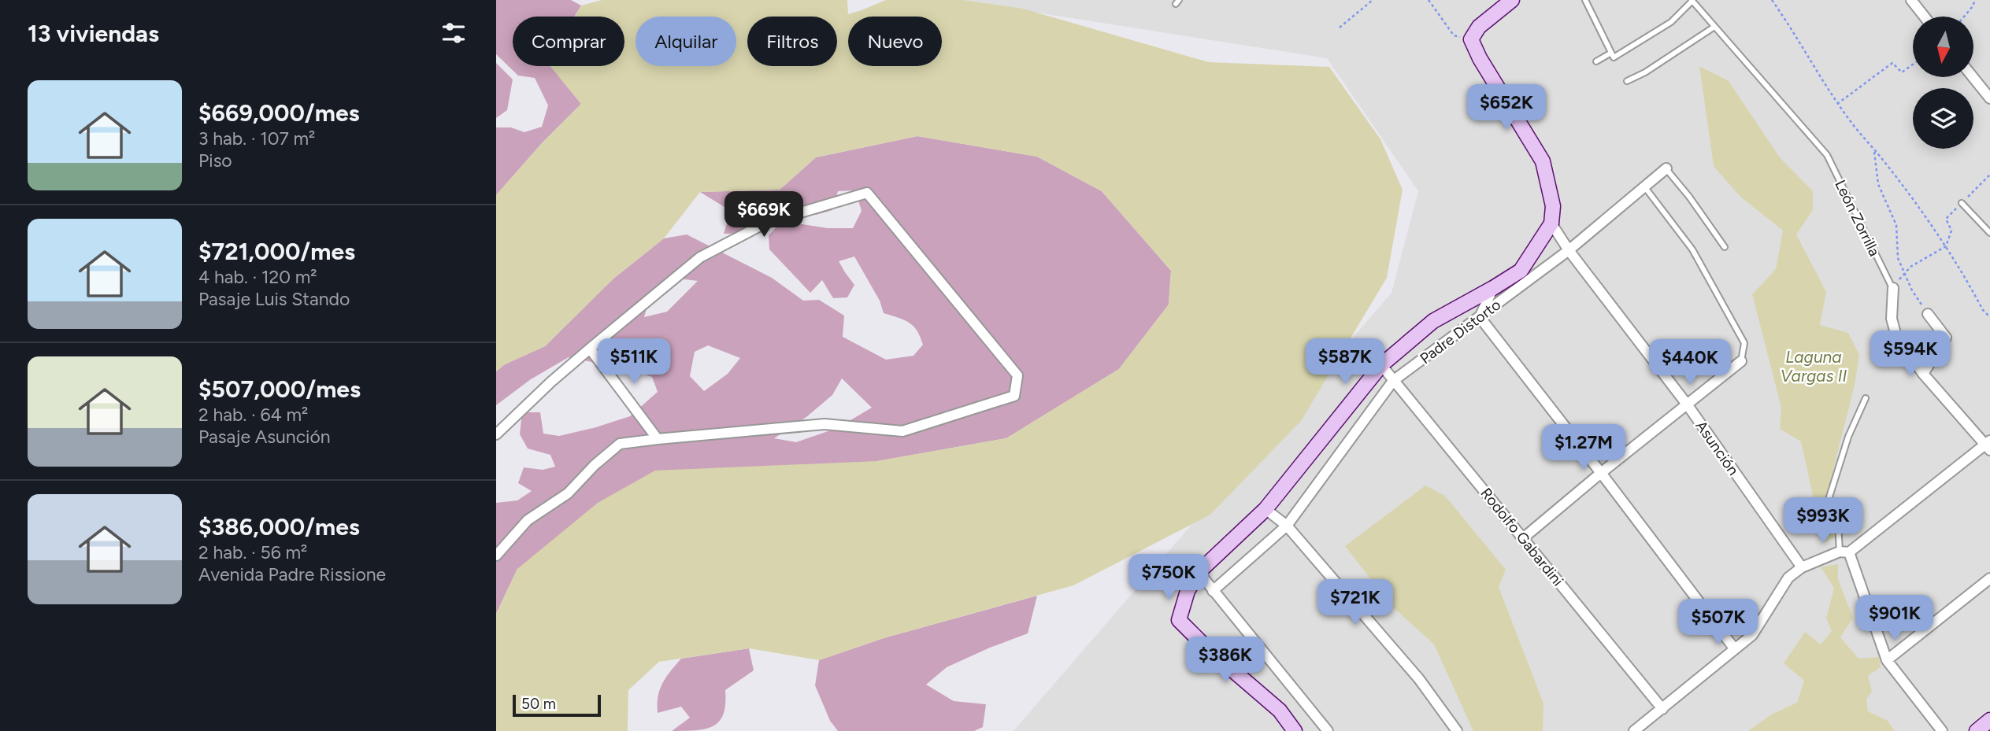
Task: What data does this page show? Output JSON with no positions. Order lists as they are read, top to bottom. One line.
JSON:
{"streets":{"street":["León Zorrilla","Padre Distorto","Asunción","Rodolfo Gabardini"]},"crossings":[["Padre Distorto","Asunción"],["Padre Distorto","Rodolfo Gabardini"]],"water":["Laguna Vargas II"],"scale_bar":"50 m","north":"bottom","page":{"heading":"13 viviendas","chip":["Comprar","Alquilar","Filtros","Nuevo"],"list":[{"name":"$669,000/mes","note":"3 hab. · 107 m² · Piso"},{"name":"$721,000/mes","note":"4 hab. · 120 m² · Pasaje Luis Stando"},{"name":"$507,000/mes","note":"2 hab. · 64 m² · Pasaje Asunción"},{"name":"$386,000/mes","note":"2 hab. · 56 m² · Avenida Padre Rissione"}],"price":["$652K","$669K","$594K","$511K","$587K","$440K","$1.27M","$993K","$750K","$721K","$901K","$507K","$386K"],"scale":"50 m"}}
